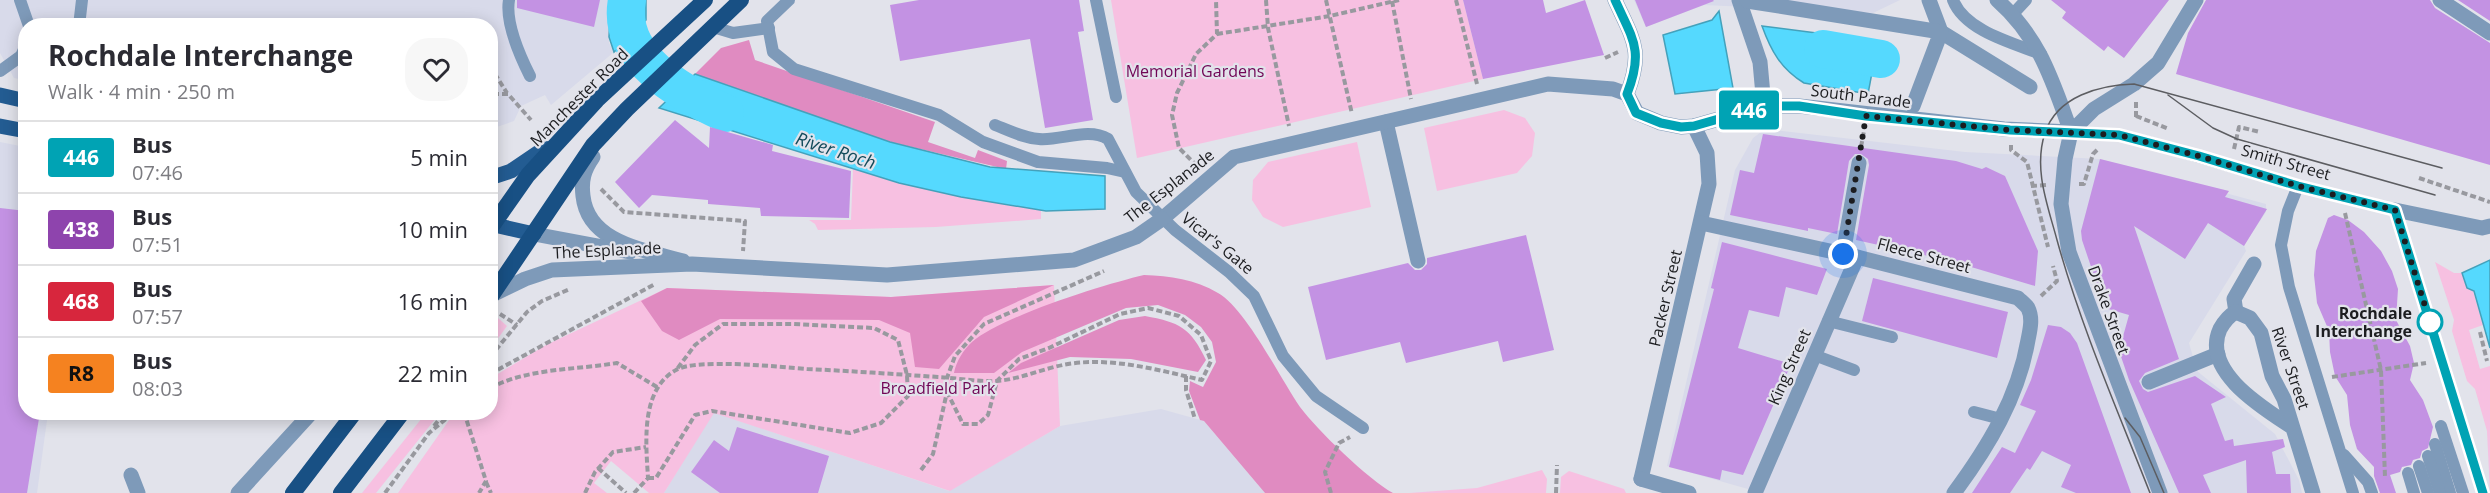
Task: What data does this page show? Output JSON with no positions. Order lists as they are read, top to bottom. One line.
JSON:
{"streets":{"highway":["Manchester Road"],"street":["South Parade","Smith Street","The Esplanade","Fleece Street","Packer Street","Drake Street","King Street","River Street"],"lane":["Vicar's Gate"]},"crossings":[["South Parade","Smith Street"],["South Parade","The Esplanade"],["South Parade","Packer Street"],["South Parade","Drake Street"],["Smith Street","Drake Street"],["The Esplanade","Vicar's Gate"],["Fleece Street","Packer Street"],["Fleece Street","King Street"]],"water":["River Roch"],"parks":["Memorial Gardens","Broadfield Park"],"places":["Rochdale Interchange"],"lines":["bus line 446"],"page":{"on_map":"446","heading":["Rochdale Interchange","Walk · 4 min · 250 m"],"list":[{"mark":"446","name":"Bus","note":"07:46","value":"5 min"},{"mark":"438","name":"Bus","note":"07:51","value":"10 min"},{"mark":"468","name":"Bus","note":"07:57","value":"16 min"},{"mark":"R8","name":"Bus","note":"08:03","value":"22 min"}]}}
